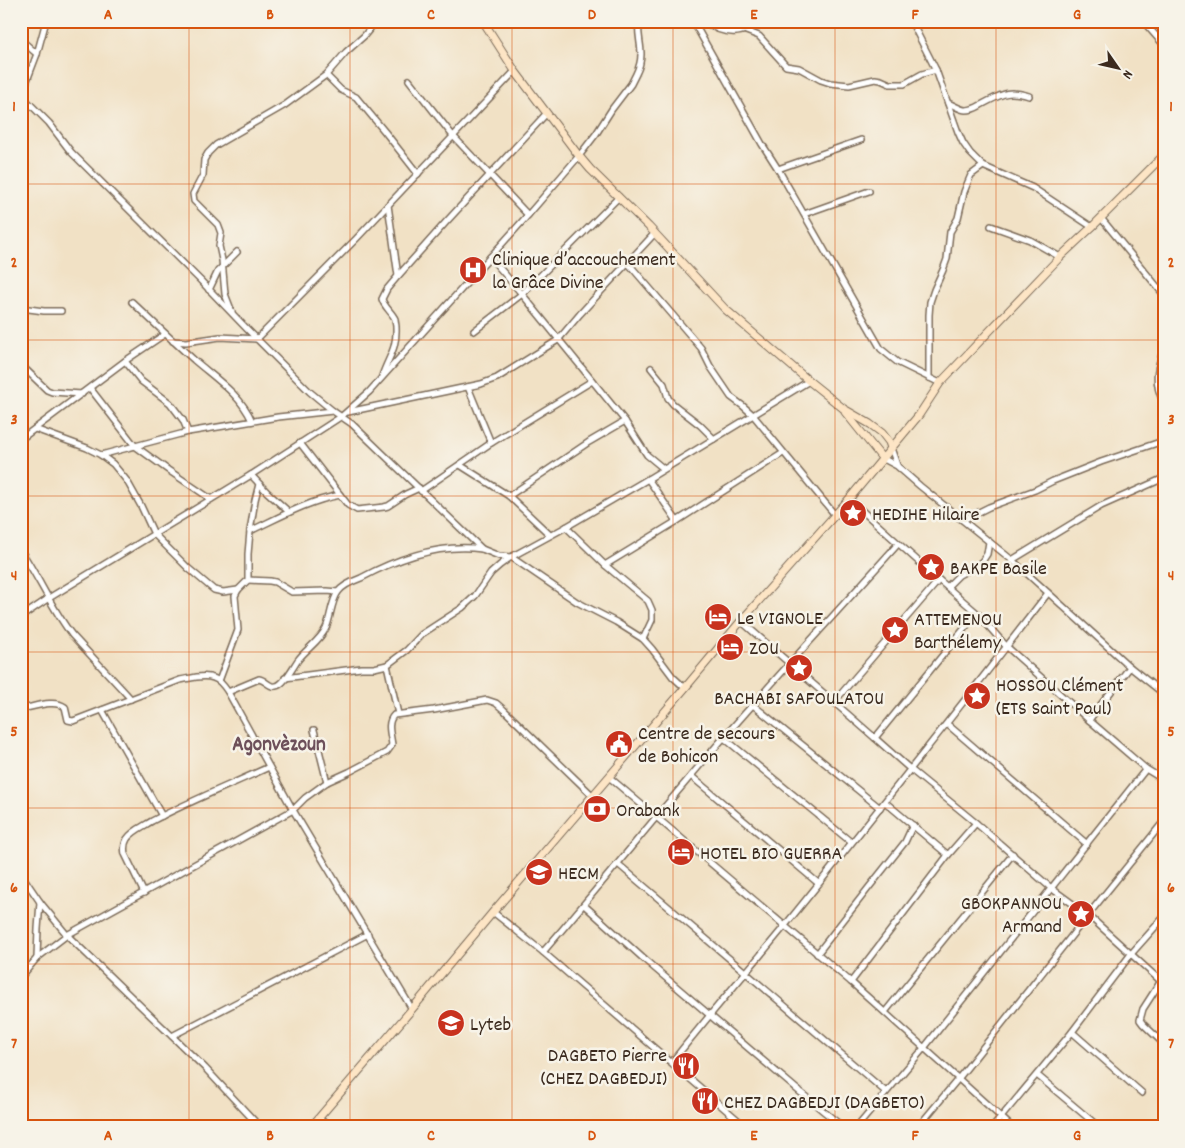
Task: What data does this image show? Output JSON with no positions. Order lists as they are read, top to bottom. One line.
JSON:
{"districts":["Agonvèzoun"],"places":{"hospital":["Clinique d’accouchement la Grâce Divine"],"place":["HEDIHE Hilaire","BAKPE Basile","ATTEMENOU Barthélemy","BACHABI SAFOULATOU","HOSSOU Clément (ETS Saint Paul)","GBOKPANNOU Armand"],"hotel":["Le VIGNOLE","ZOU","HOTEL BIO GUERRA"],"public building":["Centre de secours de Bohicon"],"bank":["Orabank"],"school or university":["HECM","Lyteb"],"restaurant":["DAGBETO Pierre (CHEZ DAGBEDJI)","CHEZ DAGBEDJI (DAGBETO)"]},"north":"bottom right","grid":{"columns":["A","B","C","D","E","F","G"],"rows":["1","2","3","4","5","6","7"]}}
